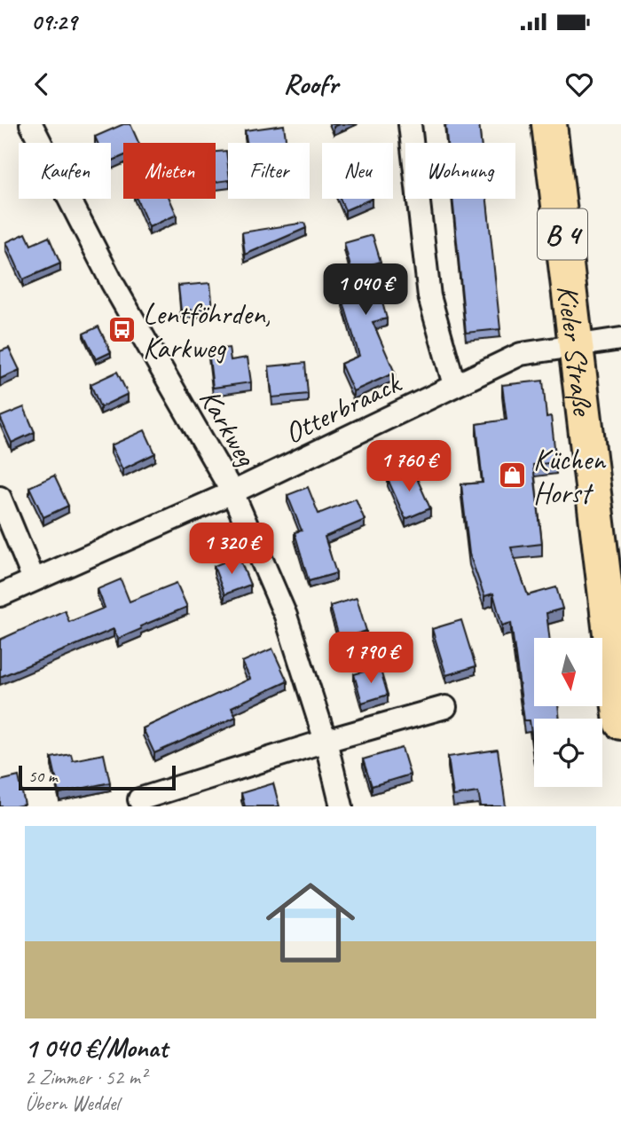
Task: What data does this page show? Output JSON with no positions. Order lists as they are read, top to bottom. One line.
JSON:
{"streets":{"main road":["B 4","Kieler Straße"],"street":["Otterbraack","Karkweg"]},"crossings":[["Kieler Straße","Otterbraack"],["Otterbraack","Karkweg"]],"places":{"bus stop":["Lentföhrden, Karkweg"],"shop":["Küchen Horst"]},"scale_bar":"50 m","north":"bottom","page":{"status":"09:29","header":"Roofr","chip":["Kaufen","Mieten","Filter","Neu","Wohnung"],"price":["1 040 €","1 760 €","1 320 €","1 790 €"],"scale":"50 m","list":[{"name":"1 040 €/Monat","note":"2 Zimmer · 52 m² · Übern Weddel"}]}}
